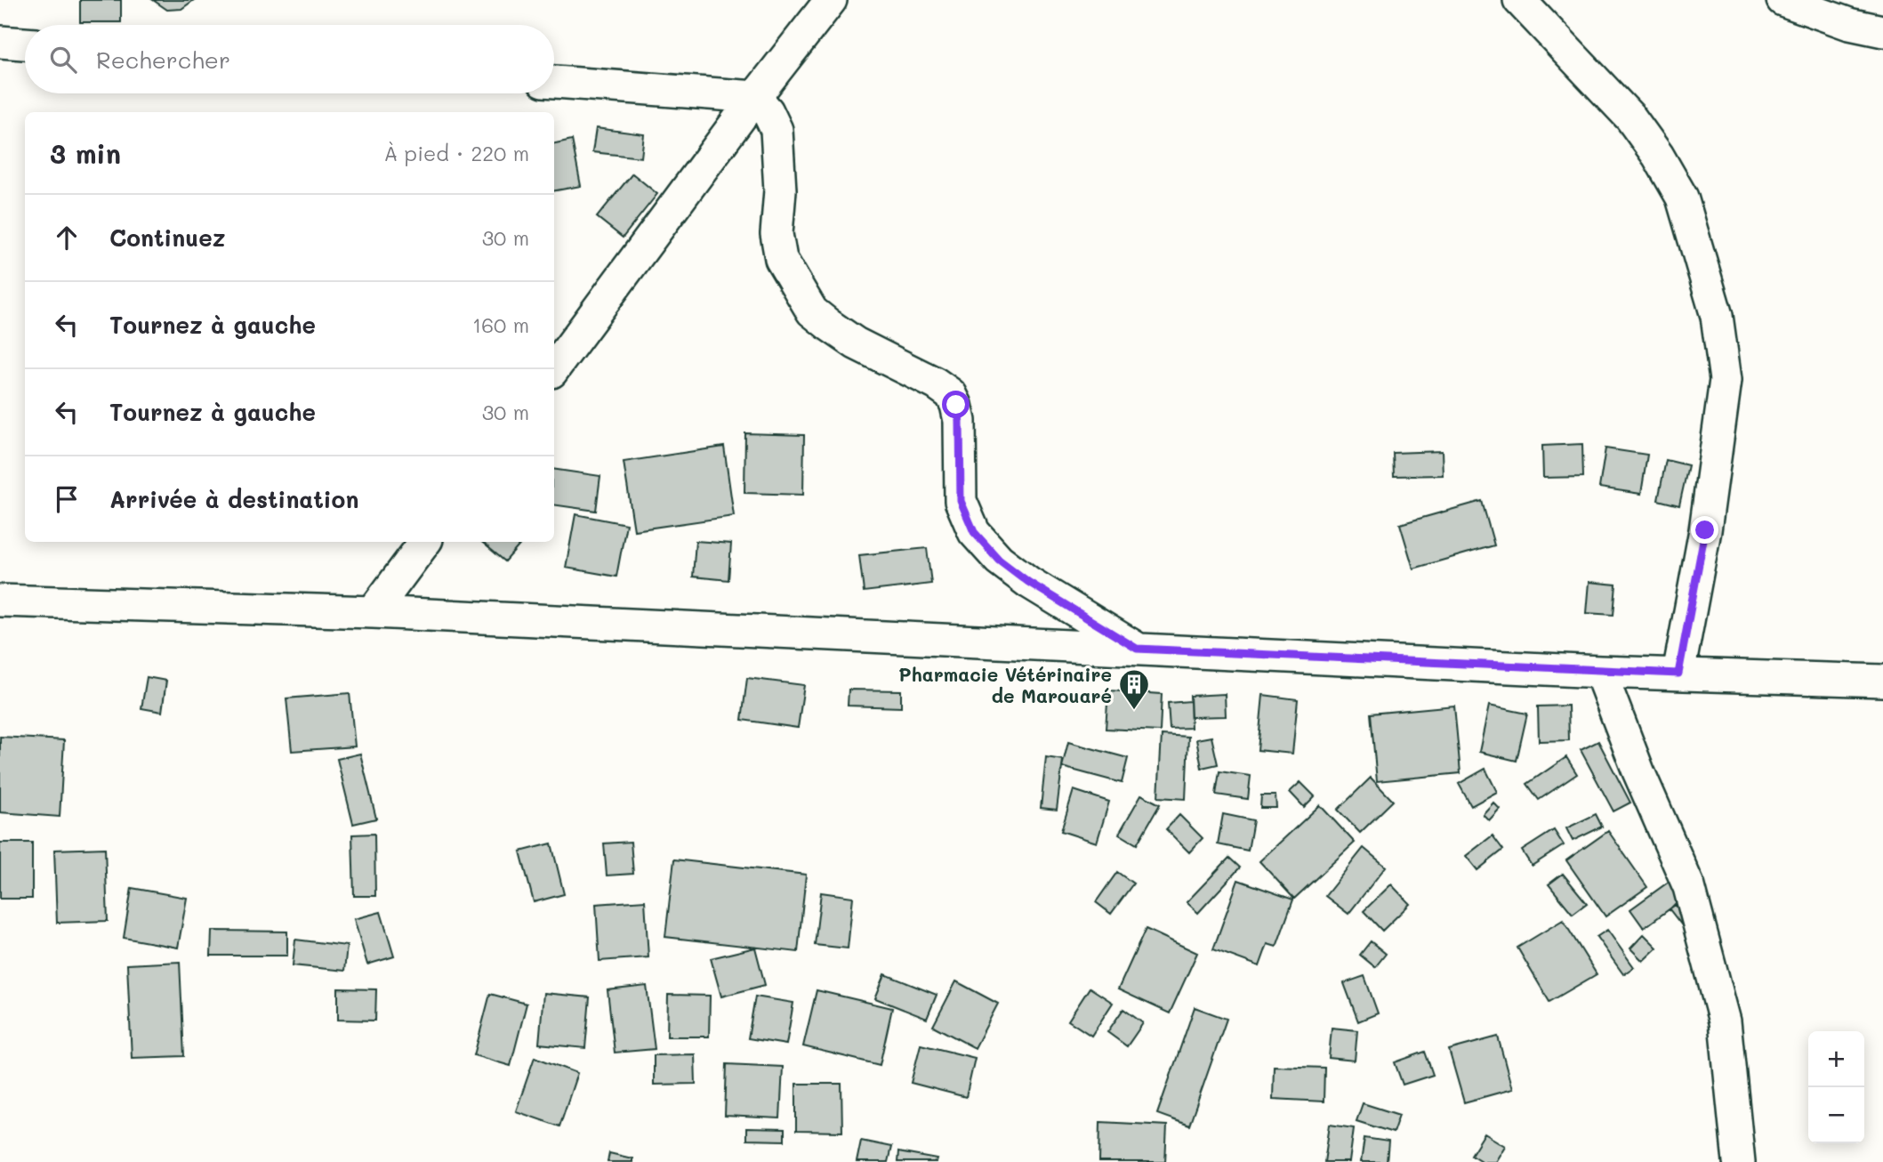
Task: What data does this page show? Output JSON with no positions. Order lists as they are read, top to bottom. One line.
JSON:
{"places":{"building":["Pharmacie Vétérinaire de Marouaré"]},"page":{"search":"Rechercher","heading":["3 min","À pied · 220 m"],"list":[["Continuez","30 m"],["Tournez à gauche","160 m"],["Tournez à gauche","30 m"],"Arrivée à destination"],"map_buttons":["+","−"]}}
